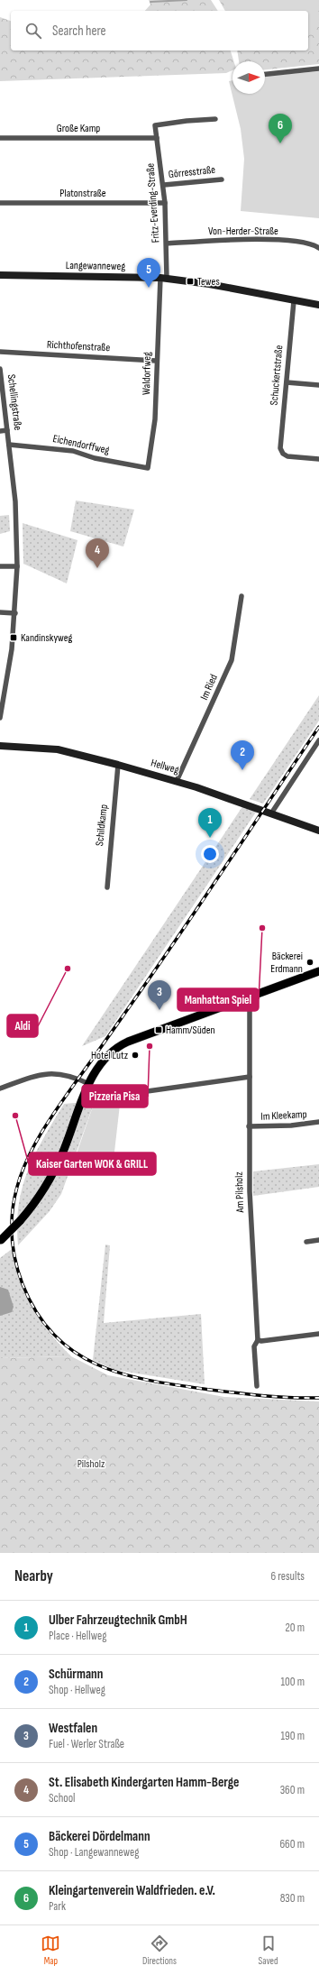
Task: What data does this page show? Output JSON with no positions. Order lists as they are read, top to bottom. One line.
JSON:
{"streets":{"street":["Große Kamp","Görresstraße","Platonstraße","Fritz-Everding-Straße","Von-Herder-Straße","Langewanneweg","Richthofenstraße","Waldorfweg","Schuckertstraße","Schellingstraße","Eichendorffweg","Im Ried","Hellweg","Schildkamp","Im Kleekamp","Am Pilsholz"]},"crossings":[["Große Kamp","Fritz-Everding-Straße"],["Görresstraße","Fritz-Everding-Straße"],["Platonstraße","Fritz-Everding-Straße"],["Fritz-Everding-Straße","Von-Herder-Straße"],["Fritz-Everding-Straße","Langewanneweg"],["Fritz-Everding-Straße","Waldorfweg"],["Langewanneweg","Waldorfweg"],["Langewanneweg","Schuckertstraße"],["Richthofenstraße","Waldorfweg"],["Waldorfweg","Eichendorffweg"],["Schellingstraße","Eichendorffweg"],["Im Ried","Hellweg"],["Hellweg","Schildkamp"],["Im Kleekamp","Am Pilsholz"]],"parks":["Pilsholz"],"places":{"transit":["Tewes","Kandinskyweg","Hamm/Süden"],"other":["Manhattan Spiel","Bäckerei Erdmann","Aldi","Pizzeria Pisa","Hotel Lutz","Kaiser Garten WOK & GRILL"]},"north":"right","page":{"search":"Search here","pins":["6","5","4","2","1","3"],"heading":["Nearby","6 results"],"list":[{"mark":"1","name":"Ulber Fahrzeugtechnik GmbH","note":"Place · Hellweg","value":"20 m"},{"mark":"2","name":"Schürmann","note":"Shop · Hellweg","value":"100 m"},{"mark":"3","name":"Westfalen","note":"Fuel · Werler Straße","value":"190 m"},{"mark":"4","name":"St. Elisabeth Kindergarten Hamm-Berge","note":"School","value":"360 m"},{"mark":"5","name":"Bäckerei Dördelmann","note":"Shop · Langewanneweg","value":"660 m"},{"mark":"6","name":"Kleingartenverein Waldfrieden. e.V.","note":"Park","value":"830 m"}],"nav":["Map","Directions","Saved"]}}
